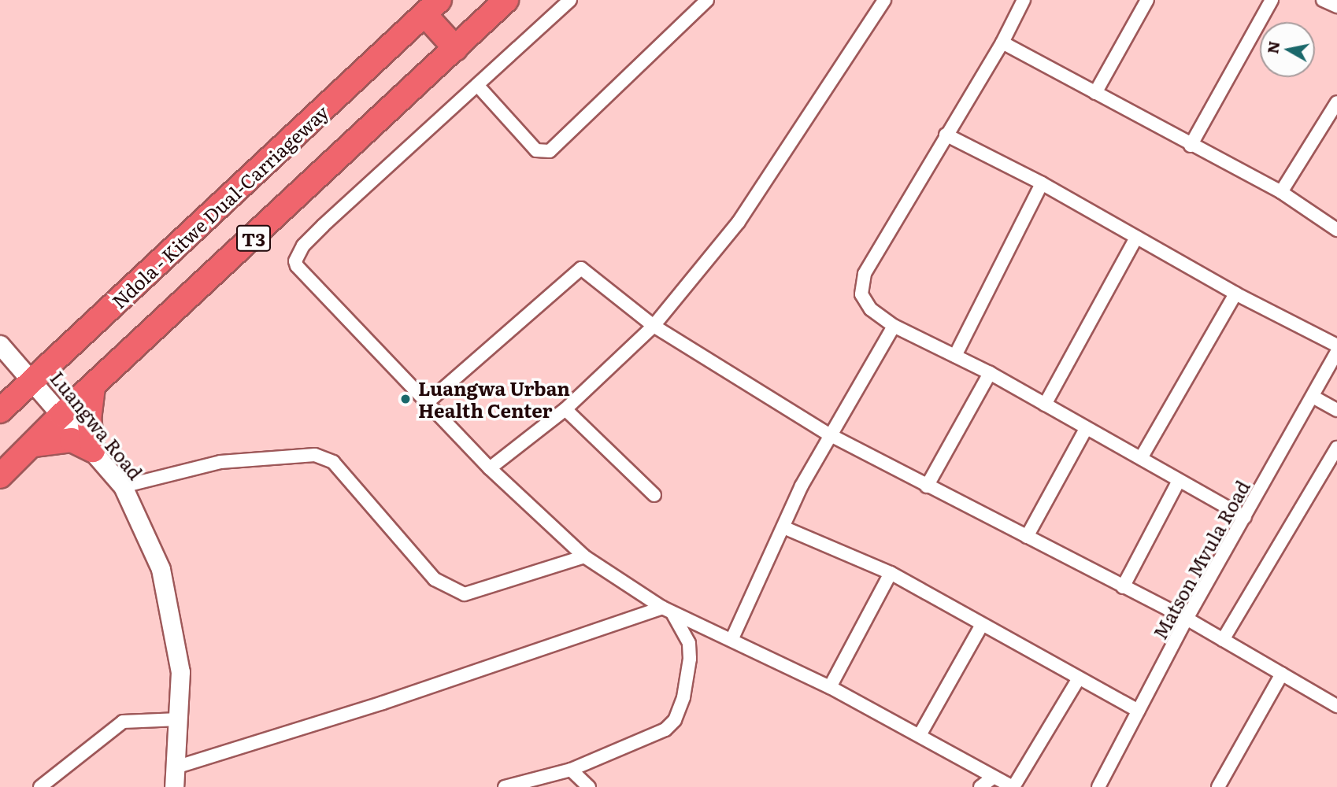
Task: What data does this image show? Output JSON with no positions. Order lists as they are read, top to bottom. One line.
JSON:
{"streets":{"highway":["Ndola - Kitwe Dual-Carriageway","T3"],"street":["Luangwa Road","Matson Mvula Road"]},"crossings":[["Ndola - Kitwe Dual-Carriageway","Luangwa Road"],["T3","Luangwa Road"]],"places":["Luangwa Urban Health Center"],"north":"left"}
